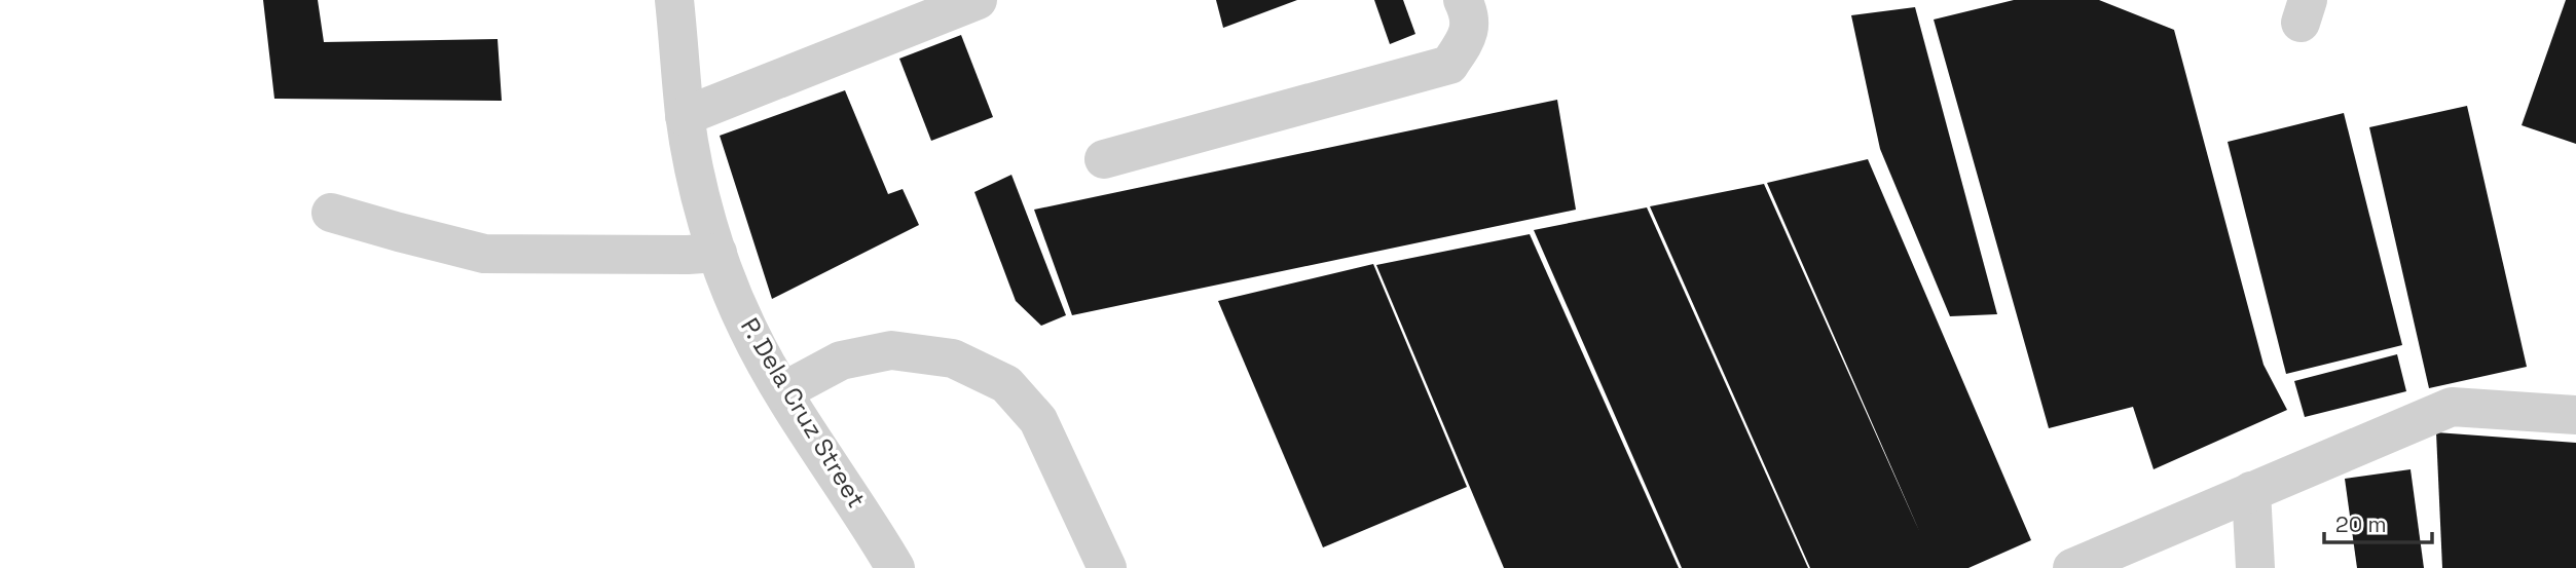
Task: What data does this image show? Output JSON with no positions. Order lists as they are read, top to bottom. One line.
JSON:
{"streets":{"street":["P. Dela Cruz Street"]},"scale_bar":"20 m"}
